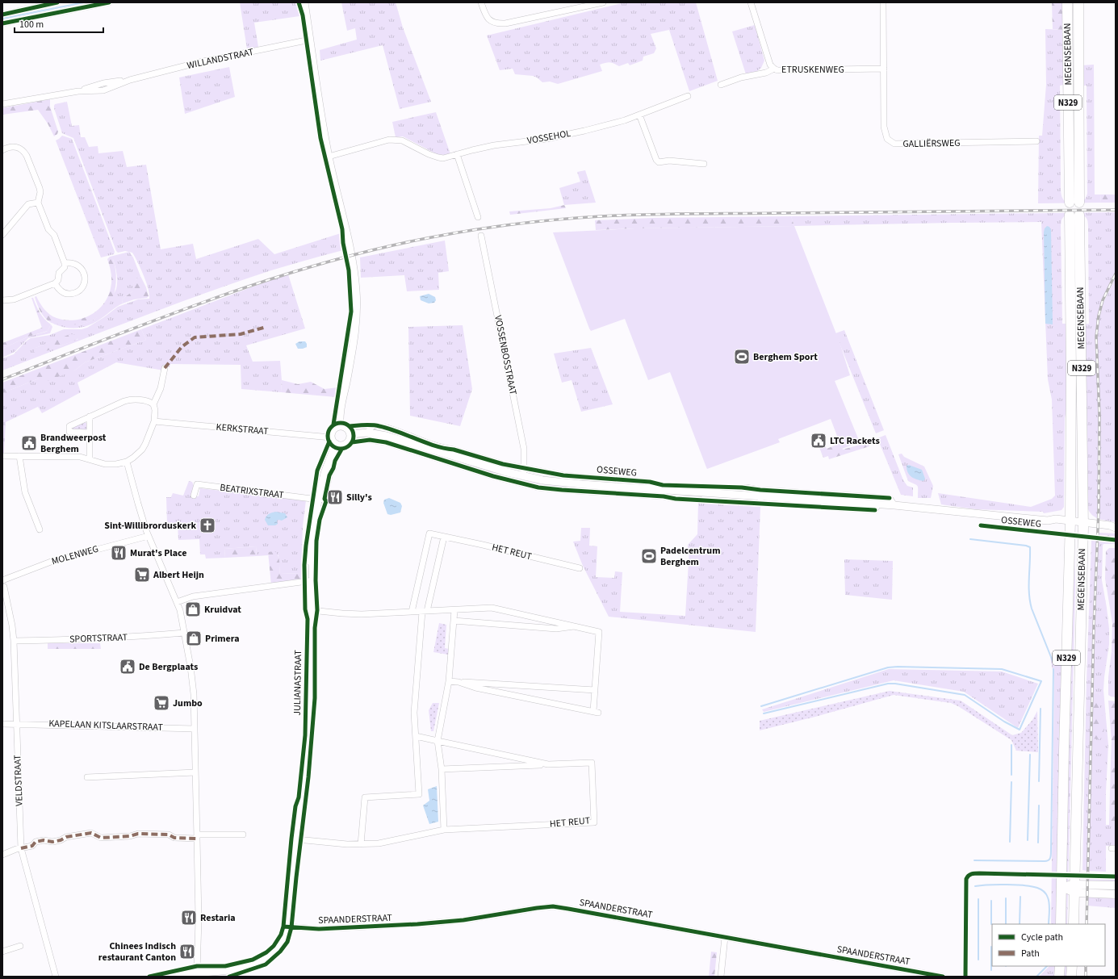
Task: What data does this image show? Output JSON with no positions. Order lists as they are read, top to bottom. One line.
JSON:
{"streets":{"main road":["MEGENSEBAAN","N329"],"street":["WILLANDSTRAAT","ETRUSKENWEG","VOSSEHOL","GALLIËRSWEG","VOSSENBOSSTRAAT","KERKSTRAAT","OSSEWEG","BEATRIXSTRAAT","HET REUT","MOLENWEG","SPORTSTRAAT","JULIANASTRAAT","KAPELAAN KITSLAARSTRAAT","VELDSTRAAT","SPAANDERSTRAAT"]},"crossings":[["MEGENSEBAAN","OSSEWEG"],["ETRUSKENWEG","GALLIËRSWEG"],["VOSSENBOSSTRAAT","OSSEWEG"],["KERKSTRAAT","OSSEWEG"],["KERKSTRAAT","JULIANASTRAAT"],["OSSEWEG","JULIANASTRAAT"],["BEATRIXSTRAAT","JULIANASTRAAT"],["HET REUT","JULIANASTRAAT"],["SPORTSTRAAT","VELDSTRAAT"],["JULIANASTRAAT","SPAANDERSTRAAT"],["KAPELAAN KITSLAARSTRAAT","VELDSTRAAT"]],"places":{"sports":["Berghem Sport","Padelcentrum Berghem"],"public building":["LTC Rackets","Brandweerpost Berghem","De Bergplaats"],"restaurant":["Silly's","Murat's Place","Restaria","Chinees Indisch restaurant Canton"],"church":["Sint-Willibrorduskerk"],"supermarket":["Albert Heijn","Jumbo"],"shop":["Kruidvat","Primera"]},"legend":["Cycle path","Path"],"scale_bar":"100 m"}
